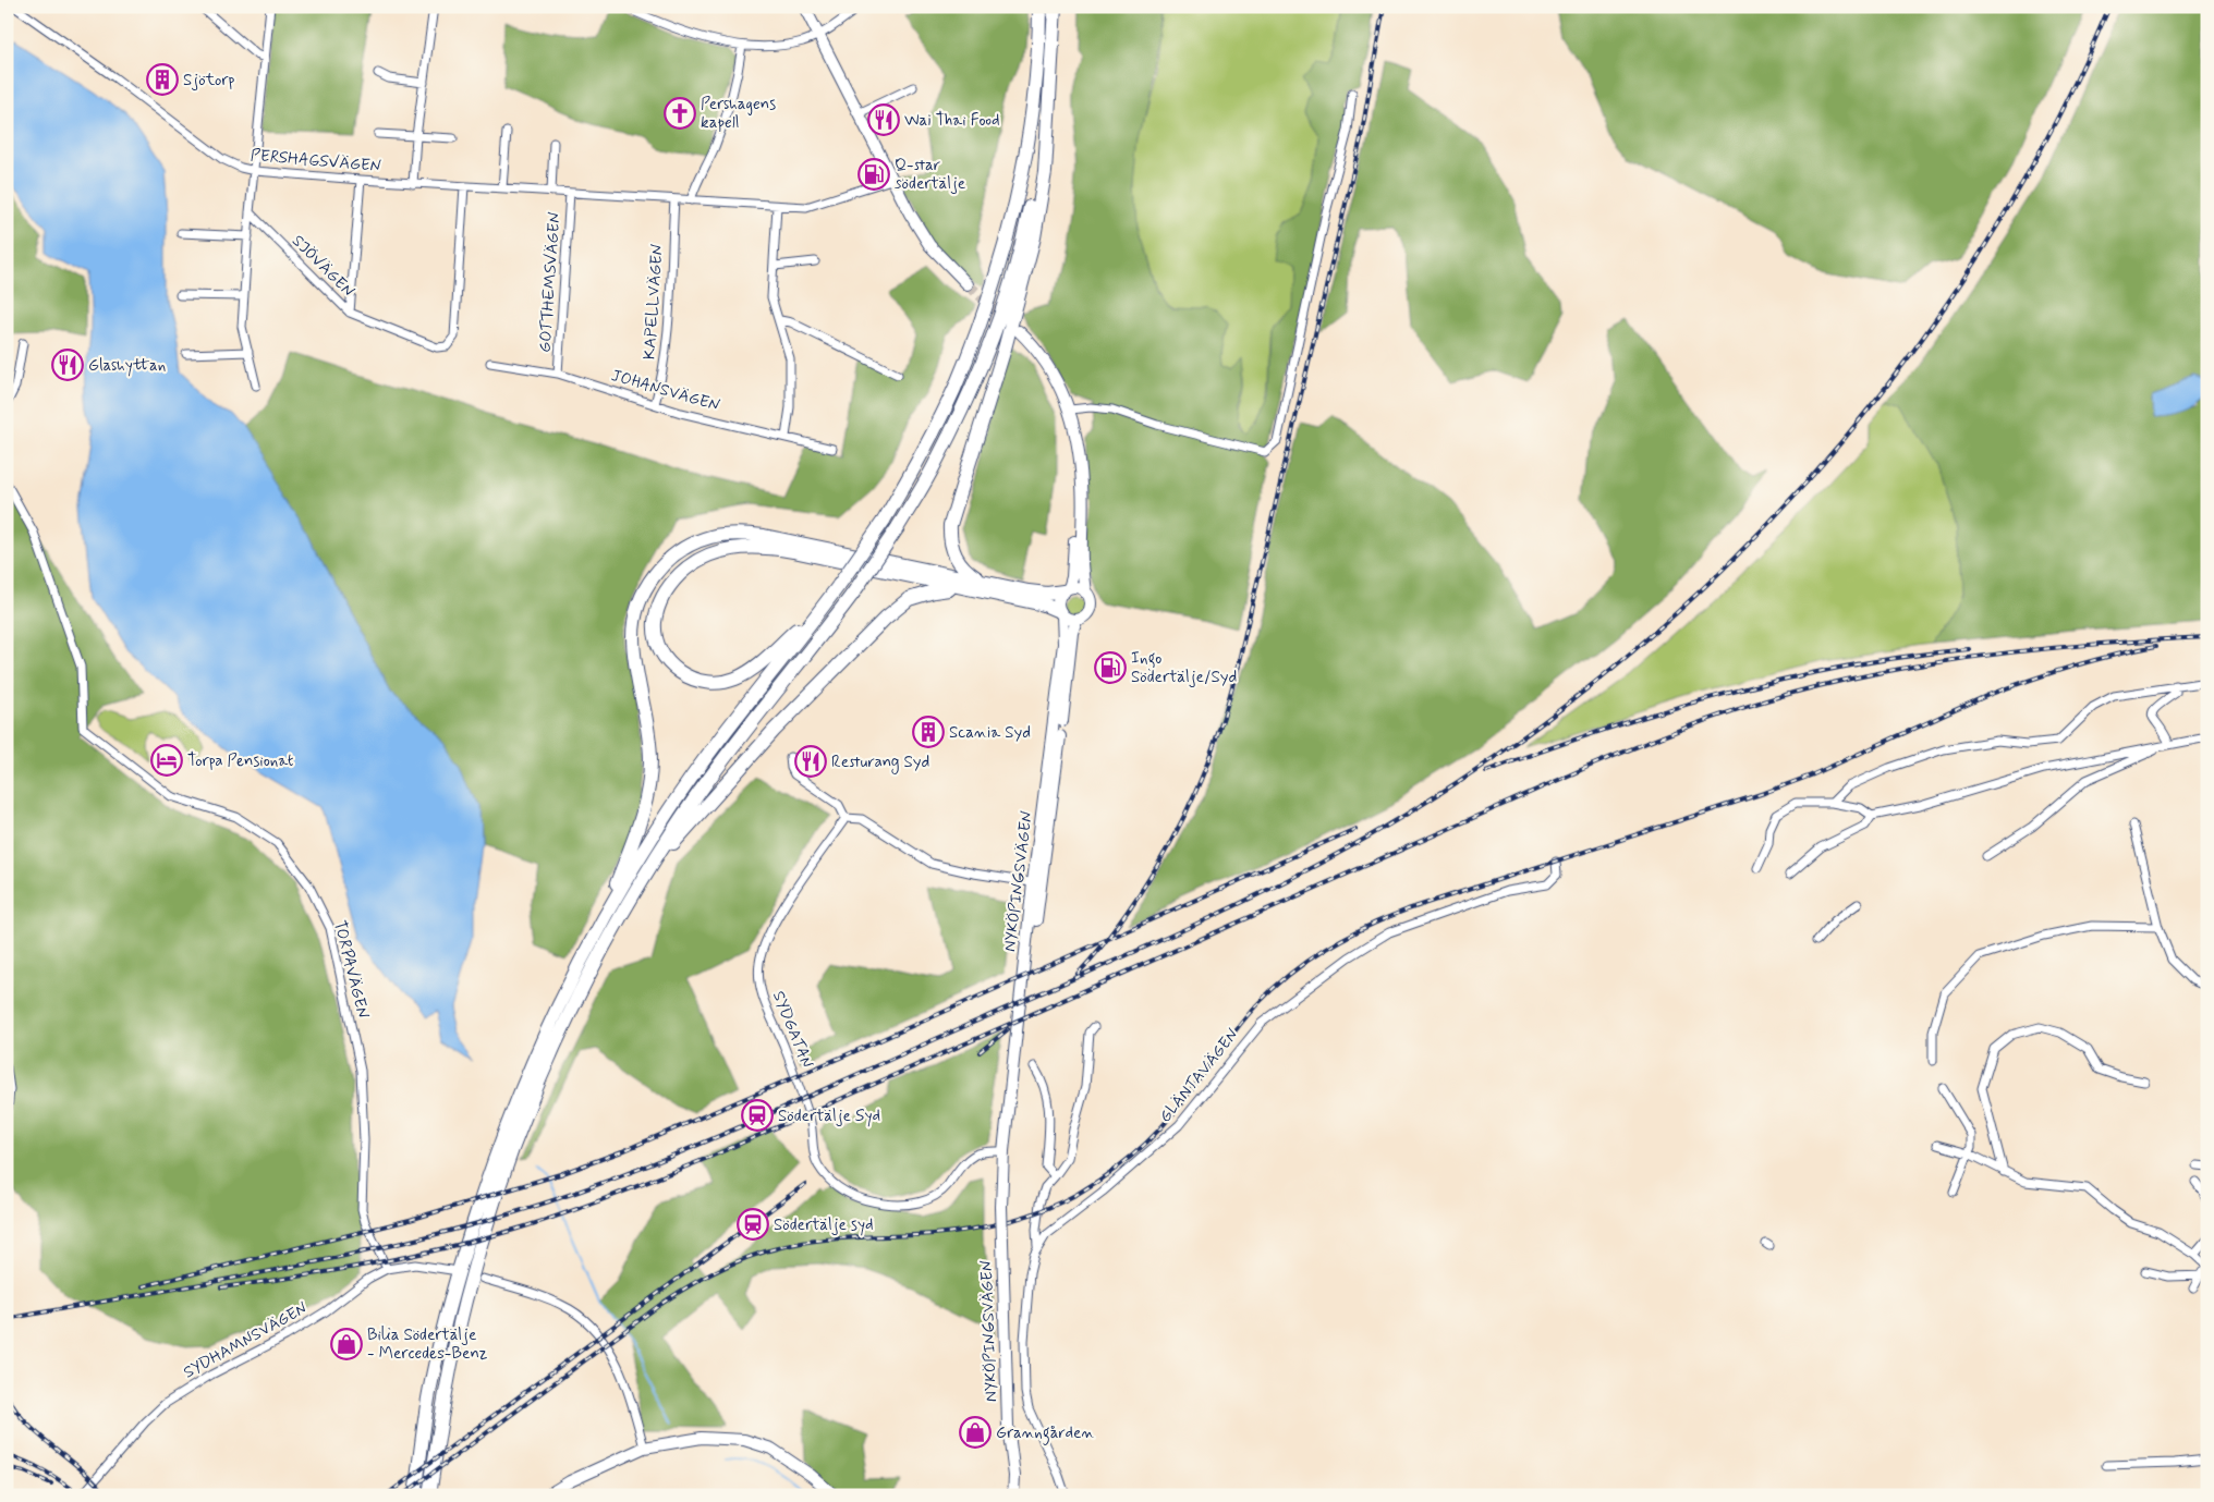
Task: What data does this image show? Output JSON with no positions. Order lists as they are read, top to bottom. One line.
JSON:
{"streets":{"main road":["NYKÖPINGSVÄGEN"],"street":["PERSHAGSVÄGEN","SJÖVÄGEN","GOTTHEMSVÄGEN","KAPELLVÄGEN","JOHANSVÄGEN","TORPAVÄGEN","SYDGATAN","GLÄNTAVÄGEN","SYDHAMNSVÄGEN"]},"crossings":[["PERSHAGSVÄGEN","SJÖVÄGEN"],["PERSHAGSVÄGEN","GOTTHEMSVÄGEN"],["PERSHAGSVÄGEN","KAPELLVÄGEN"],["GOTTHEMSVÄGEN","JOHANSVÄGEN"],["KAPELLVÄGEN","JOHANSVÄGEN"],["NYKÖPINGSVÄGEN","SYDGATAN"],["TORPAVÄGEN","SYDHAMNSVÄGEN"]],"places":{"building":["Sjötorp","Scania Syd"],"church":["Pershagens kapell"],"restaurant":["Wai Thai Food","Glashyttan","Resturang Syd"],"fuel station":["Q-star södertälje","Ingo Södertälje/Syd"],"hotel":["Torpa Pensionat"],"station":["Södertälje Syd","Södertälje syd"],"shop":["Bilia Södertälje - Mercedes-Benz","Granngården"]}}
